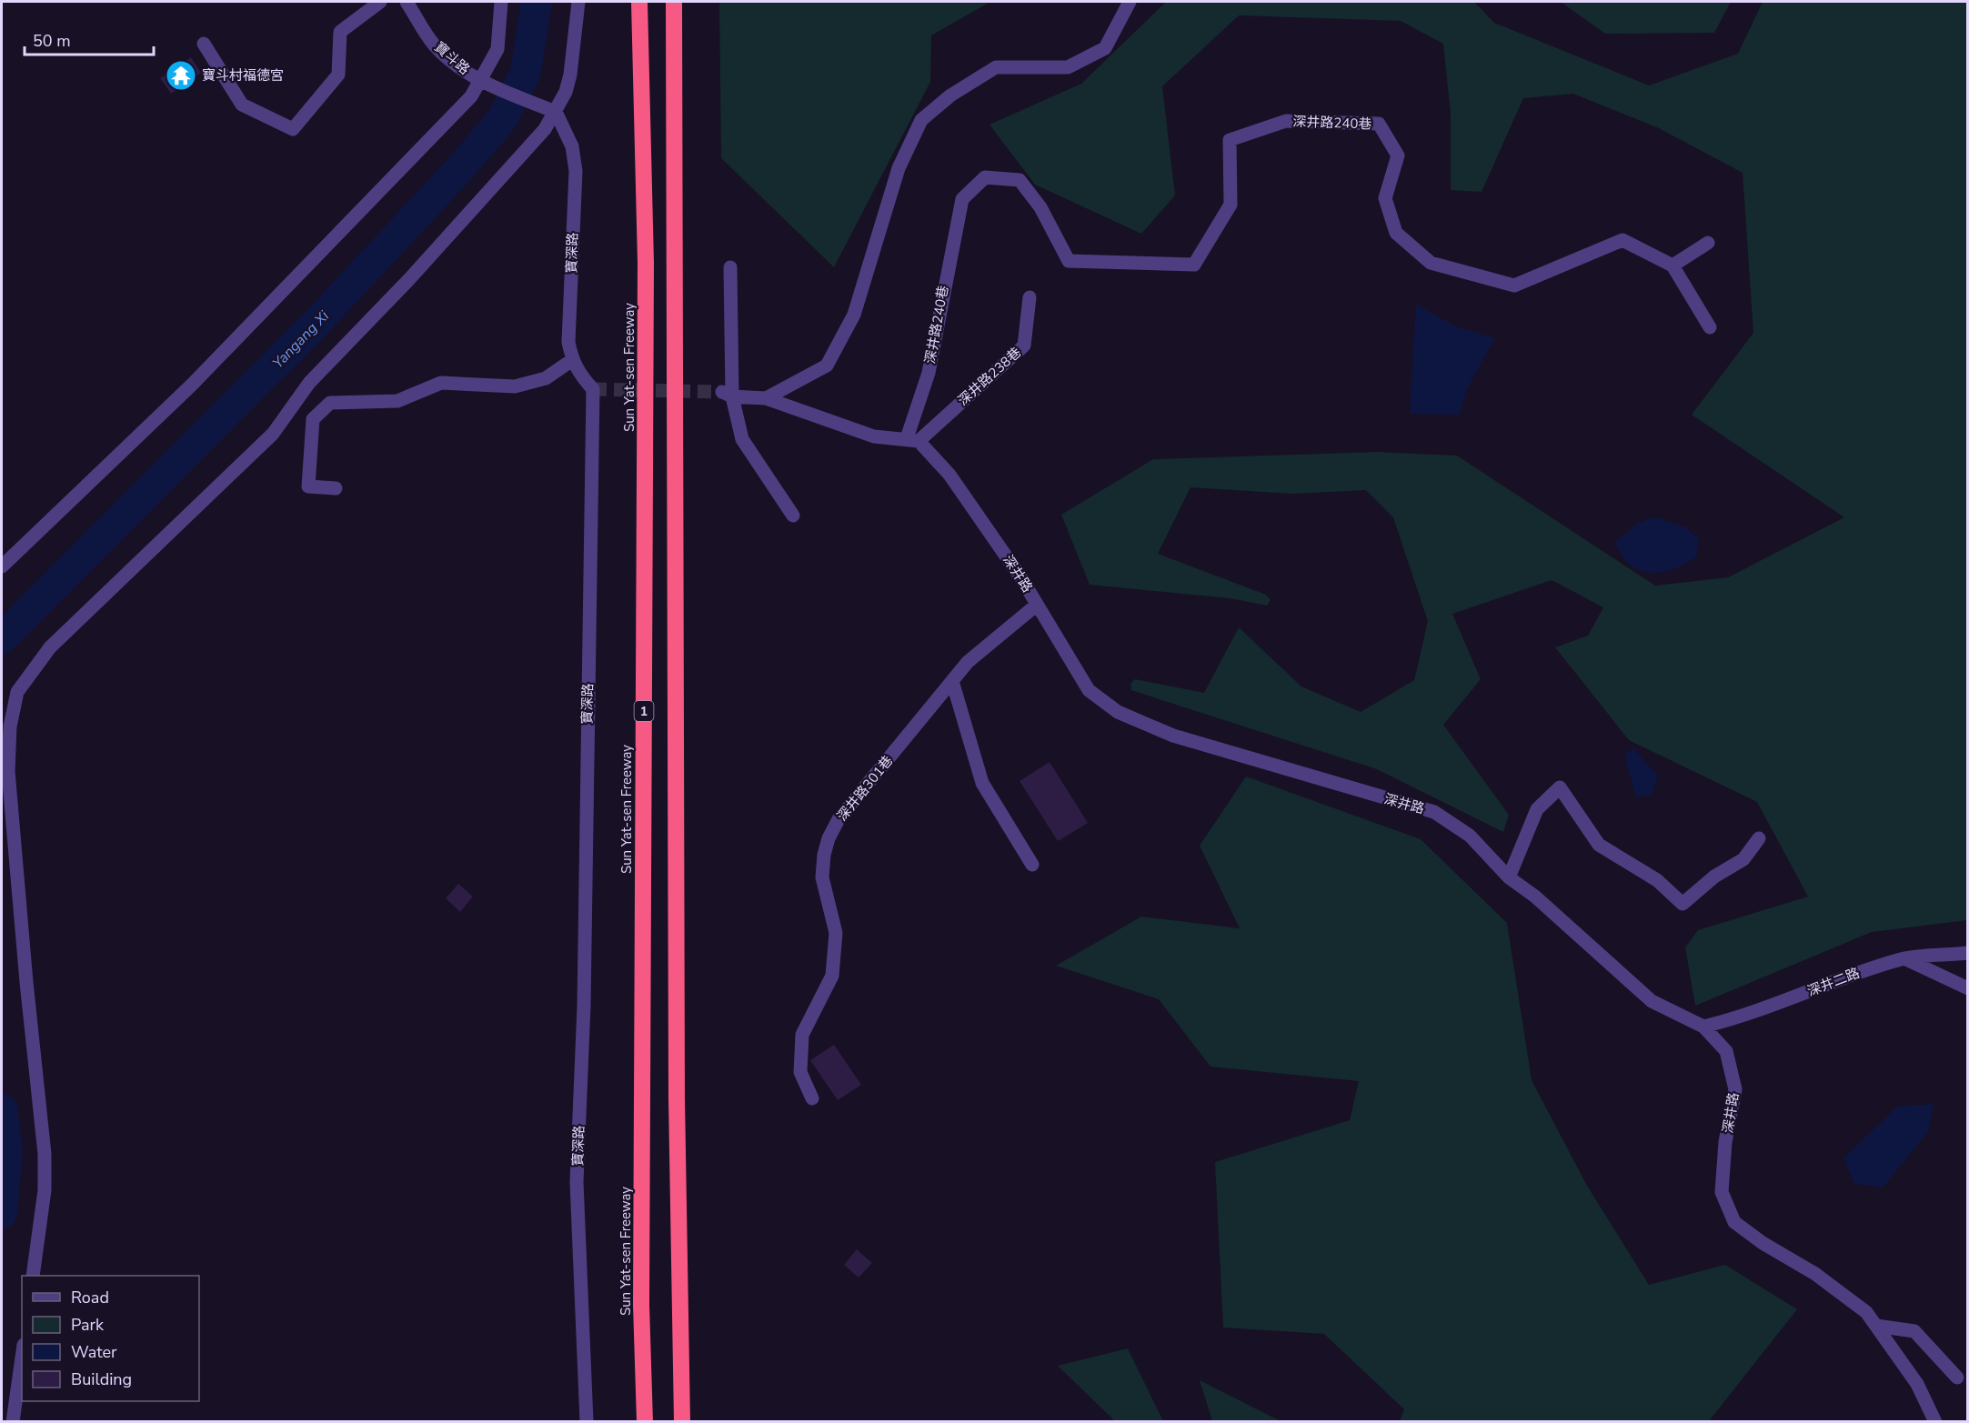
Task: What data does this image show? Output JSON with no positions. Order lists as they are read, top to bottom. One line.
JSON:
{"streets":{"highway":["Sun Yat-sen Freeway","1"],"street":["寶斗路","深井路240巷","寶深路","深井路238巷","深井路","深井路301巷","深井二路"]},"crossings":[["寶斗路","寶深路"],["深井路240巷","深井路238巷"],["深井路240巷","深井路"],["深井路238巷","深井路"],["深井路","深井路301巷"],["深井路","深井二路"]],"water":["Yangang Xi"],"places":{"temple":["寶斗村福德宮"]},"legend":["Road","Park","Water","Building"],"scale_bar":"50 m"}
